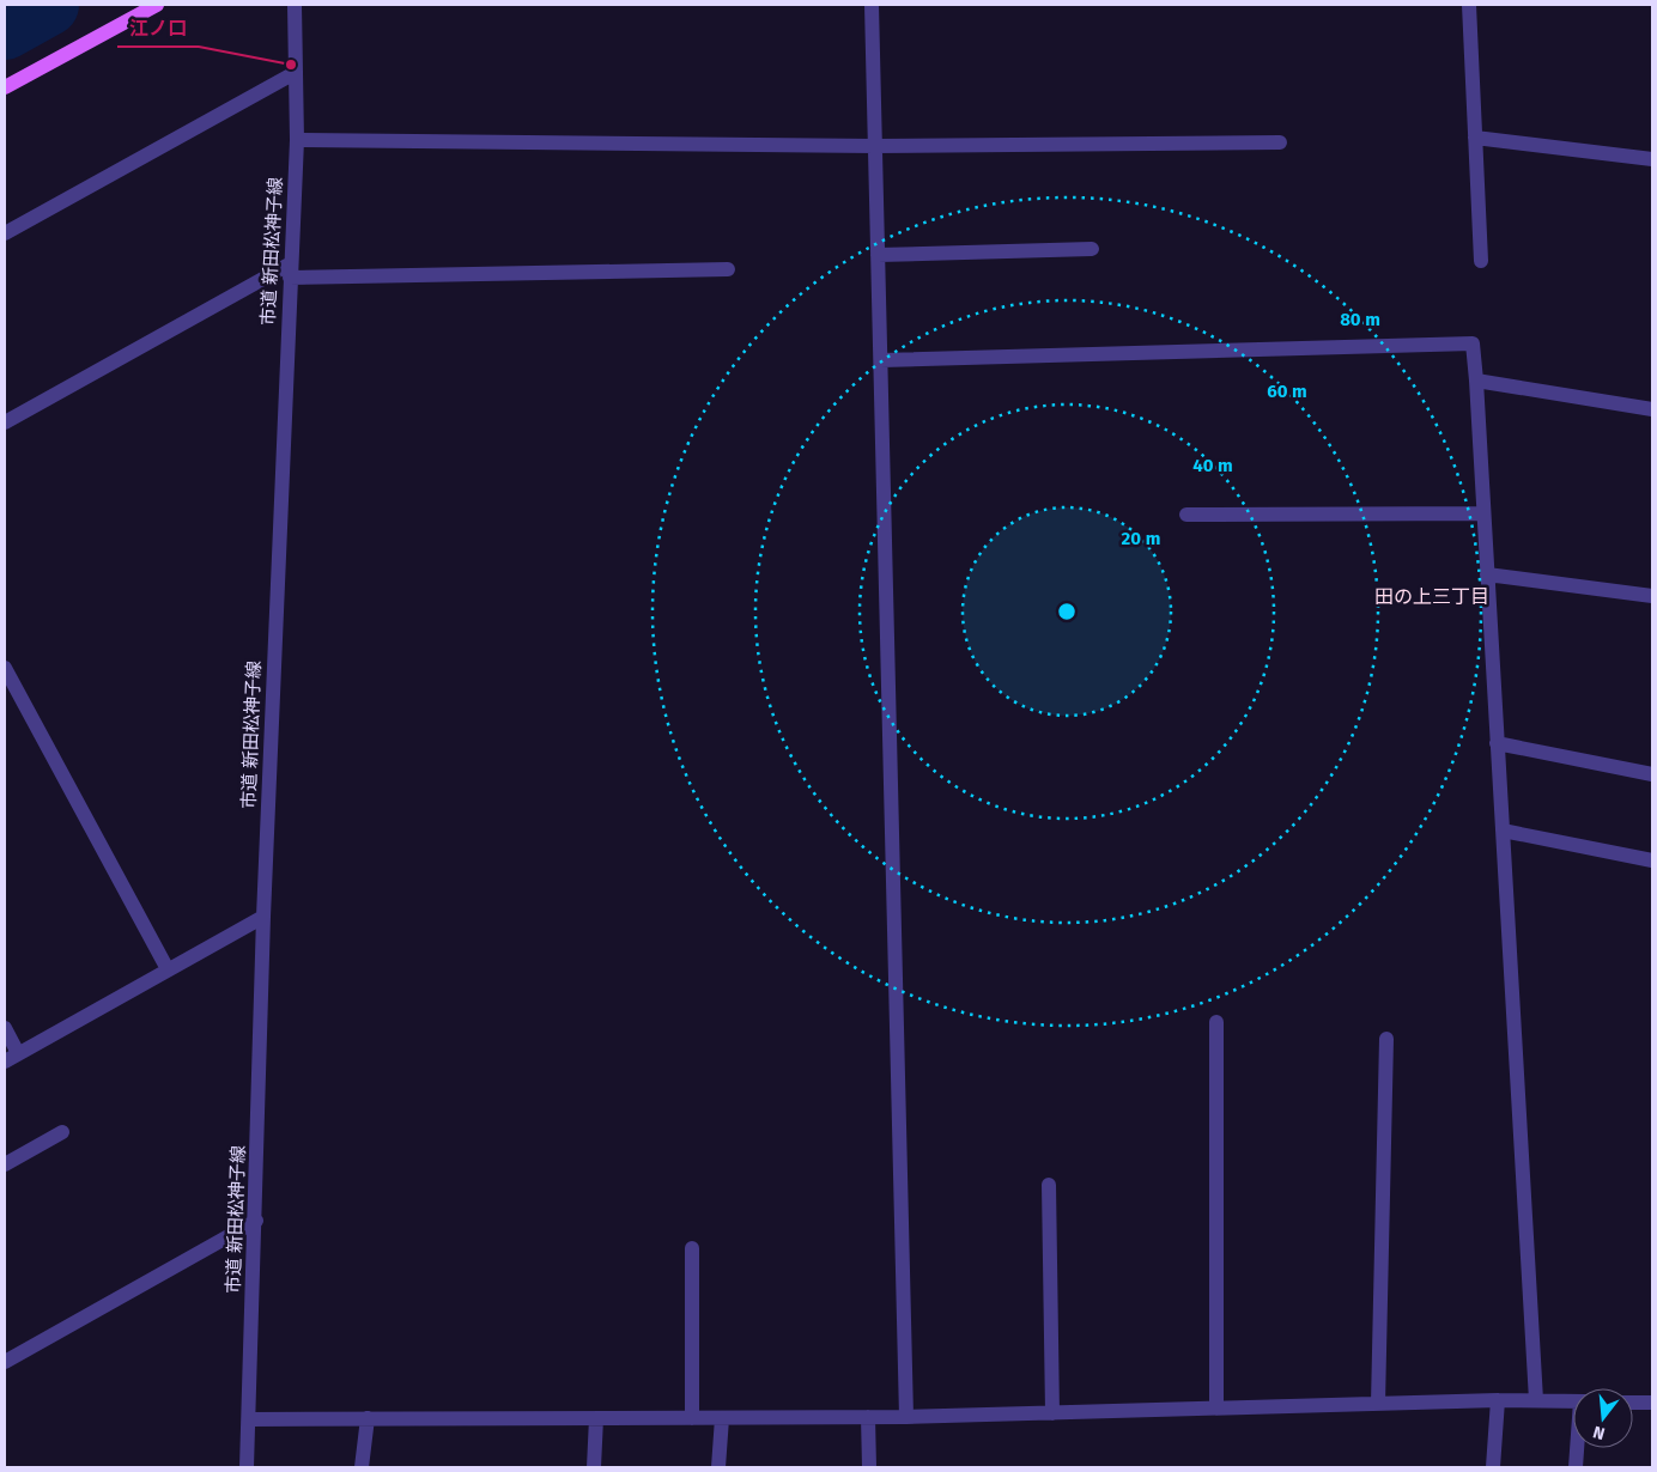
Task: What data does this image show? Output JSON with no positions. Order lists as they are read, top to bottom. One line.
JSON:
{"streets":{"street":["市道 新田松神子線"]},"districts":["田の上三丁目"],"places":["江ノ口"],"north":"bottom","rings":["80 m","60 m","40 m","20 m"]}
